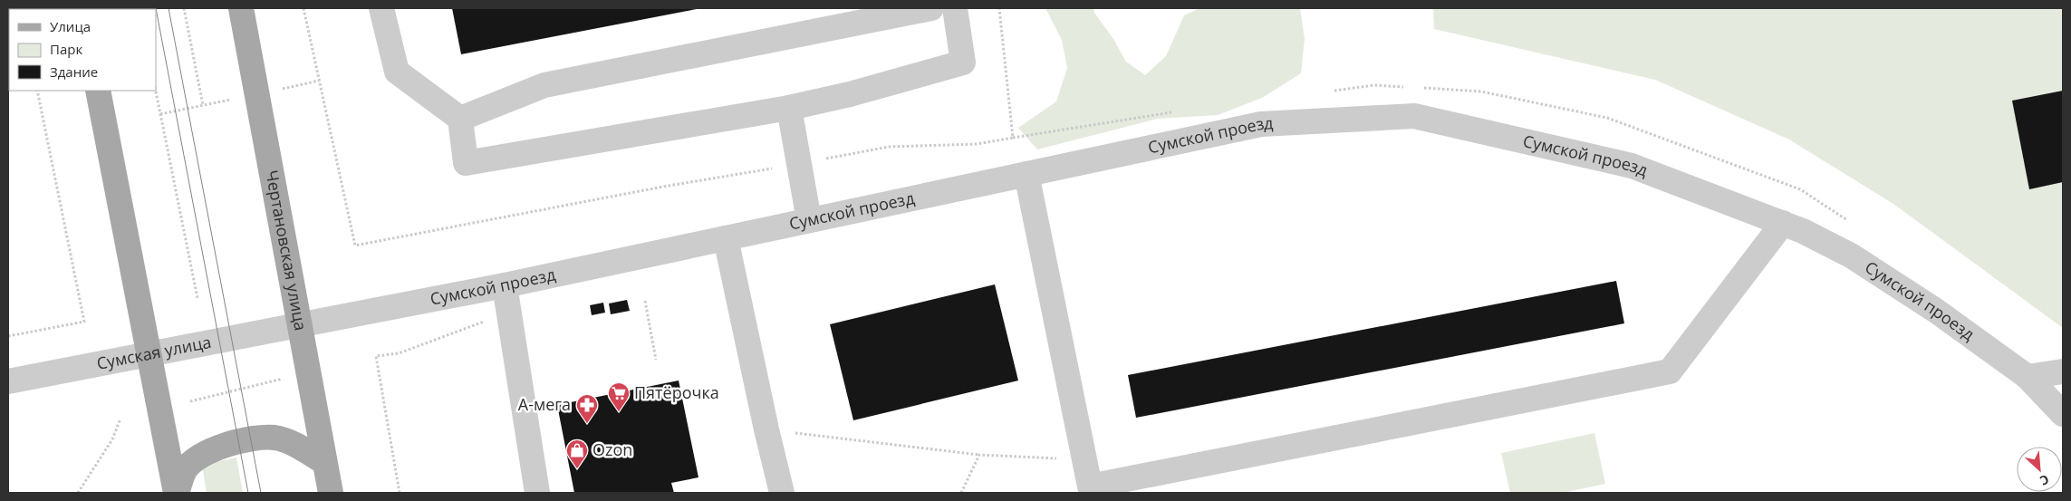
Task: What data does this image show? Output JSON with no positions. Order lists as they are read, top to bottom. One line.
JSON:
{"streets":{"main road":["Чертановская улица"],"street":["Сумской проезд","Сумская улица"]},"crossings":[["Сумской проезд","Чертановская улица"],["Сумской проезд","Сумская улица"],["Чертановская улица","Сумская улица"]],"places":{"supermarket":["Пятёрочка"],"pharmacy":["А-мега"],"shop":["Ozon"]},"legend":["Улица","Парк","Здание"],"north":"bottom right"}
